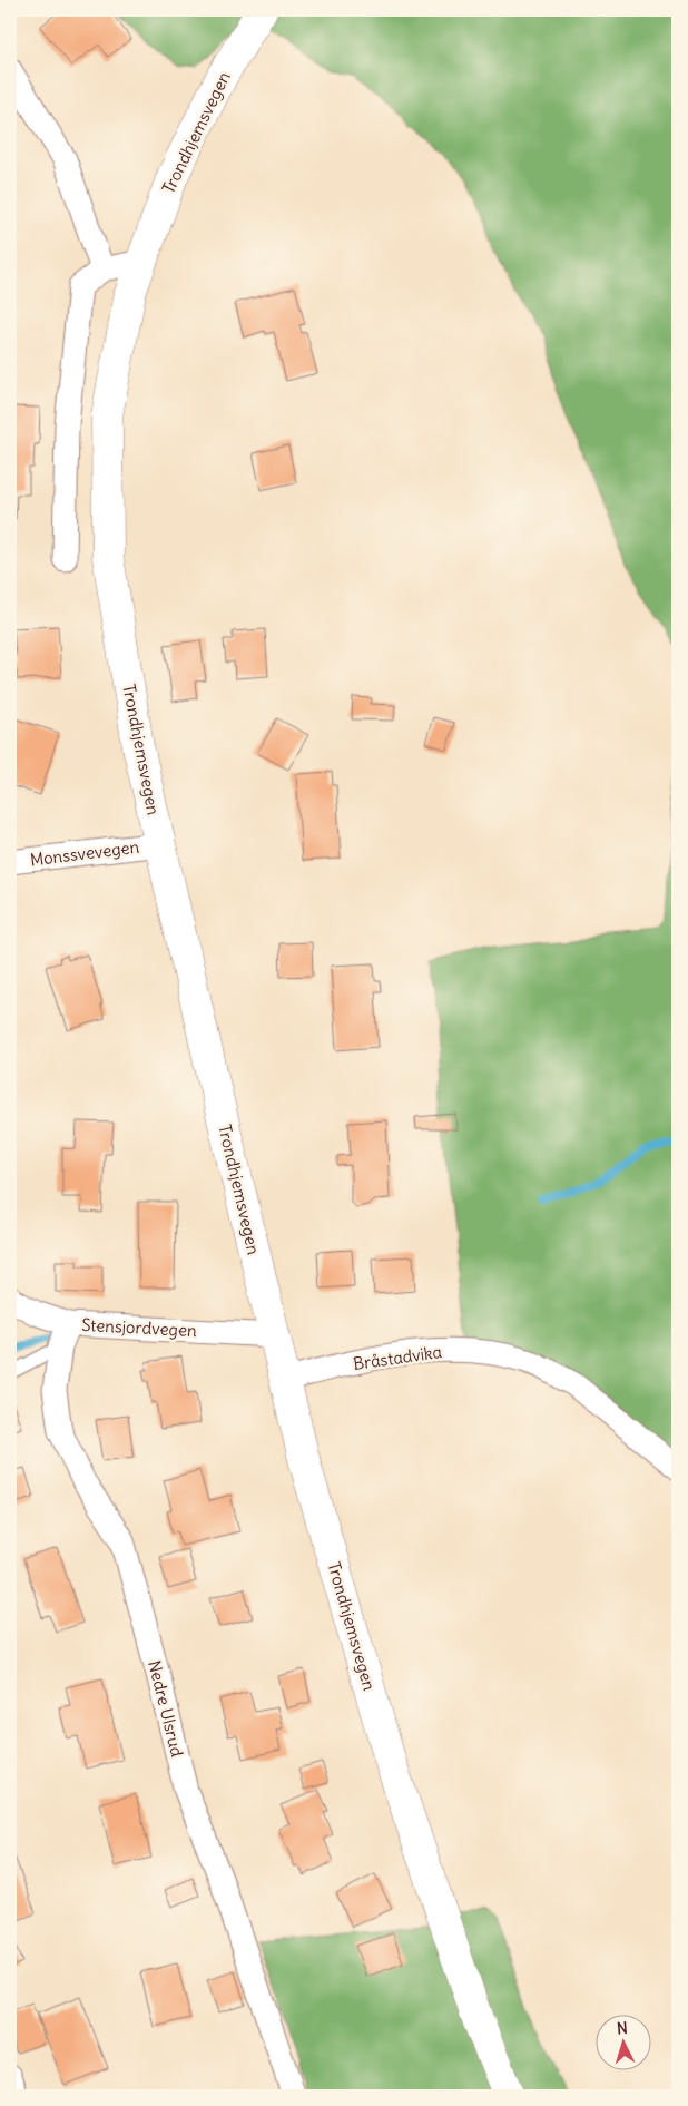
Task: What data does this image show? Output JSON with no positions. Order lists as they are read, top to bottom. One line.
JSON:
{"streets":{"main road":["Trondhjemsvegen"],"street":["Monssvevegen","Stensjordvegen","Bråstadvika","Nedre Ulsrud"]},"crossings":[["Trondhjemsvegen","Monssvevegen"],["Trondhjemsvegen","Stensjordvegen"],["Trondhjemsvegen","Bråstadvika"],["Stensjordvegen","Nedre Ulsrud"]],"north":"top"}
